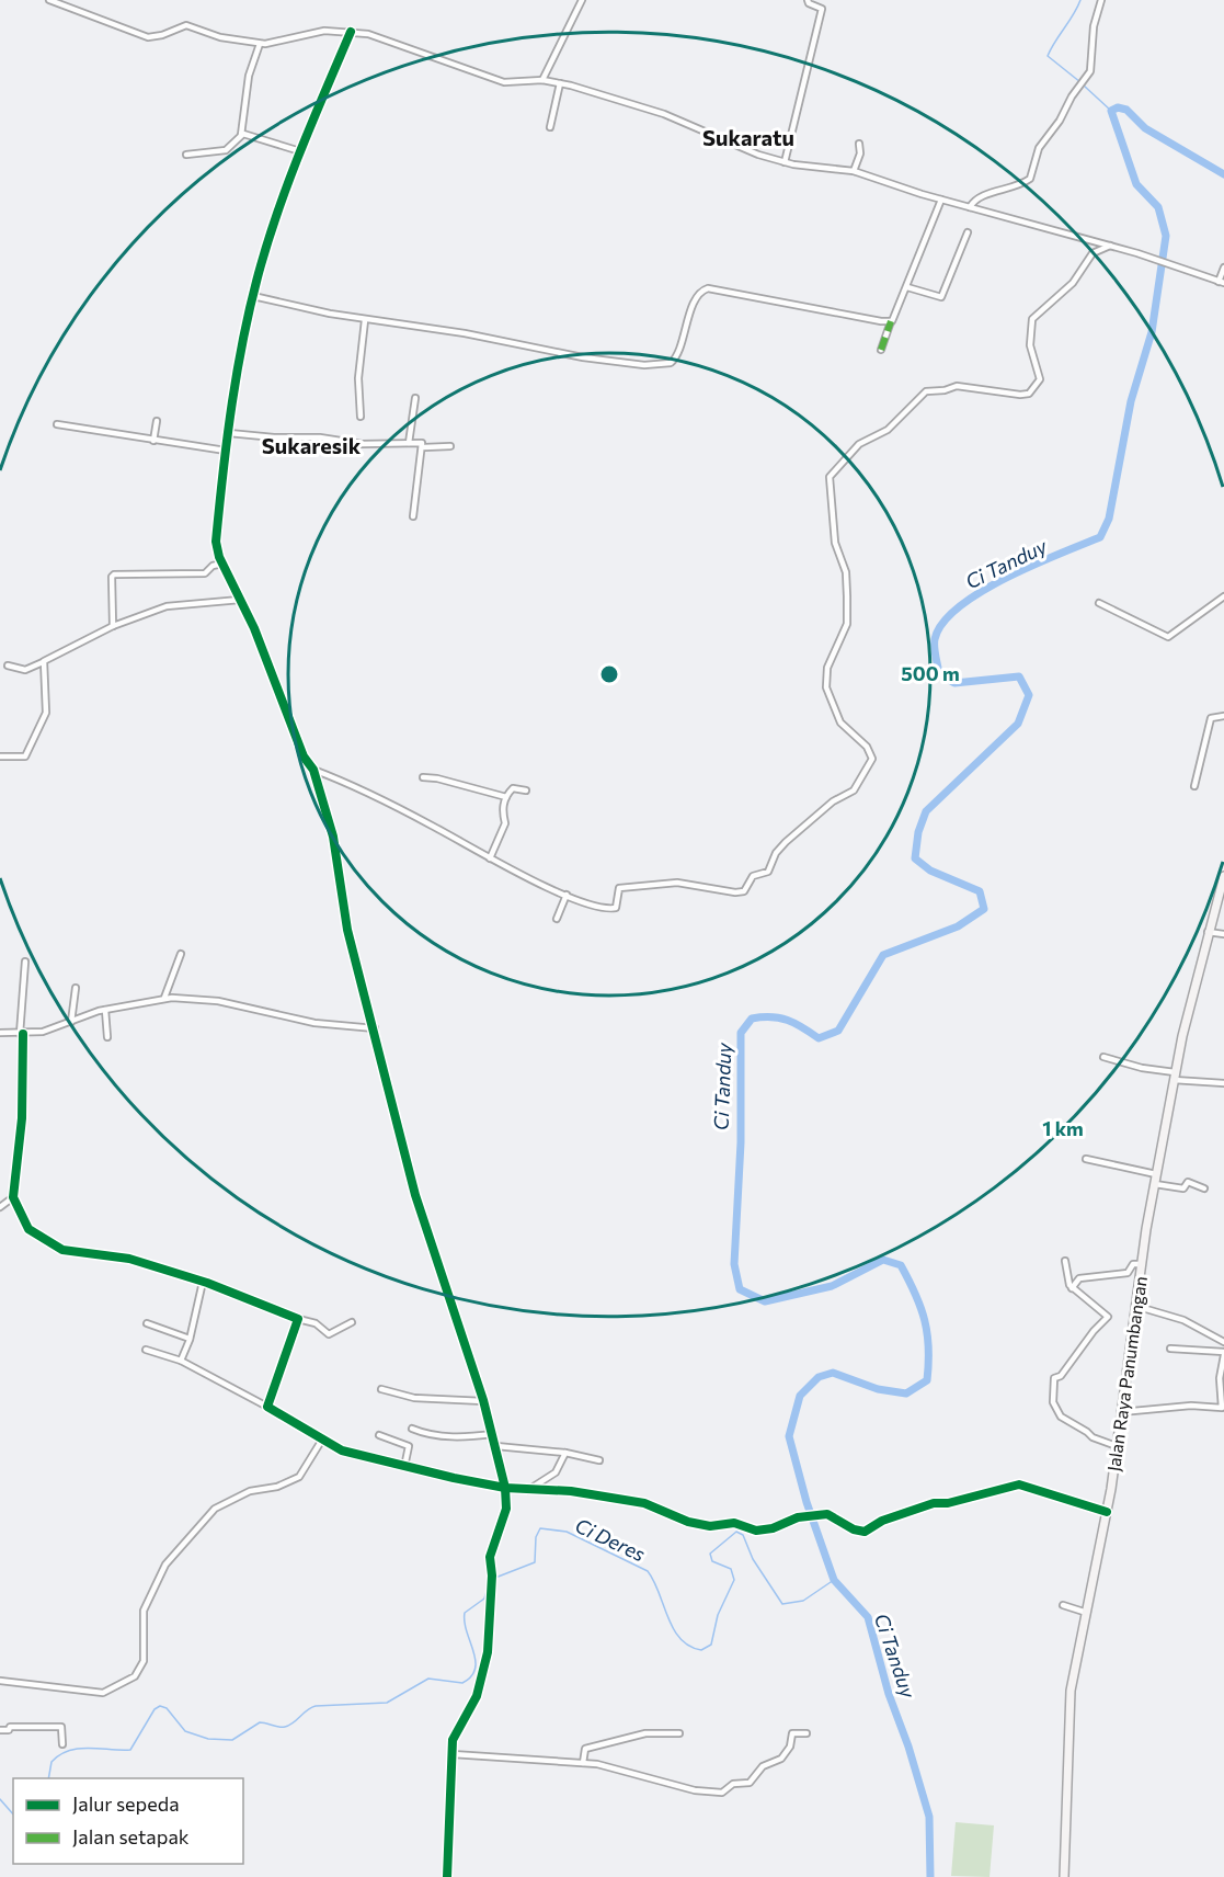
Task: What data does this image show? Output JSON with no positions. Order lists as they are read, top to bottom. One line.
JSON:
{"streets":{"main road":["Jalan Raya Panumbangan"]},"districts":["Sukaratu","Sukaresik"],"water":["Ci Tanduy","Ci Deres"],"legend":["Jalur sepeda","Jalan setapak"],"rings":["500 m","1 km"]}
